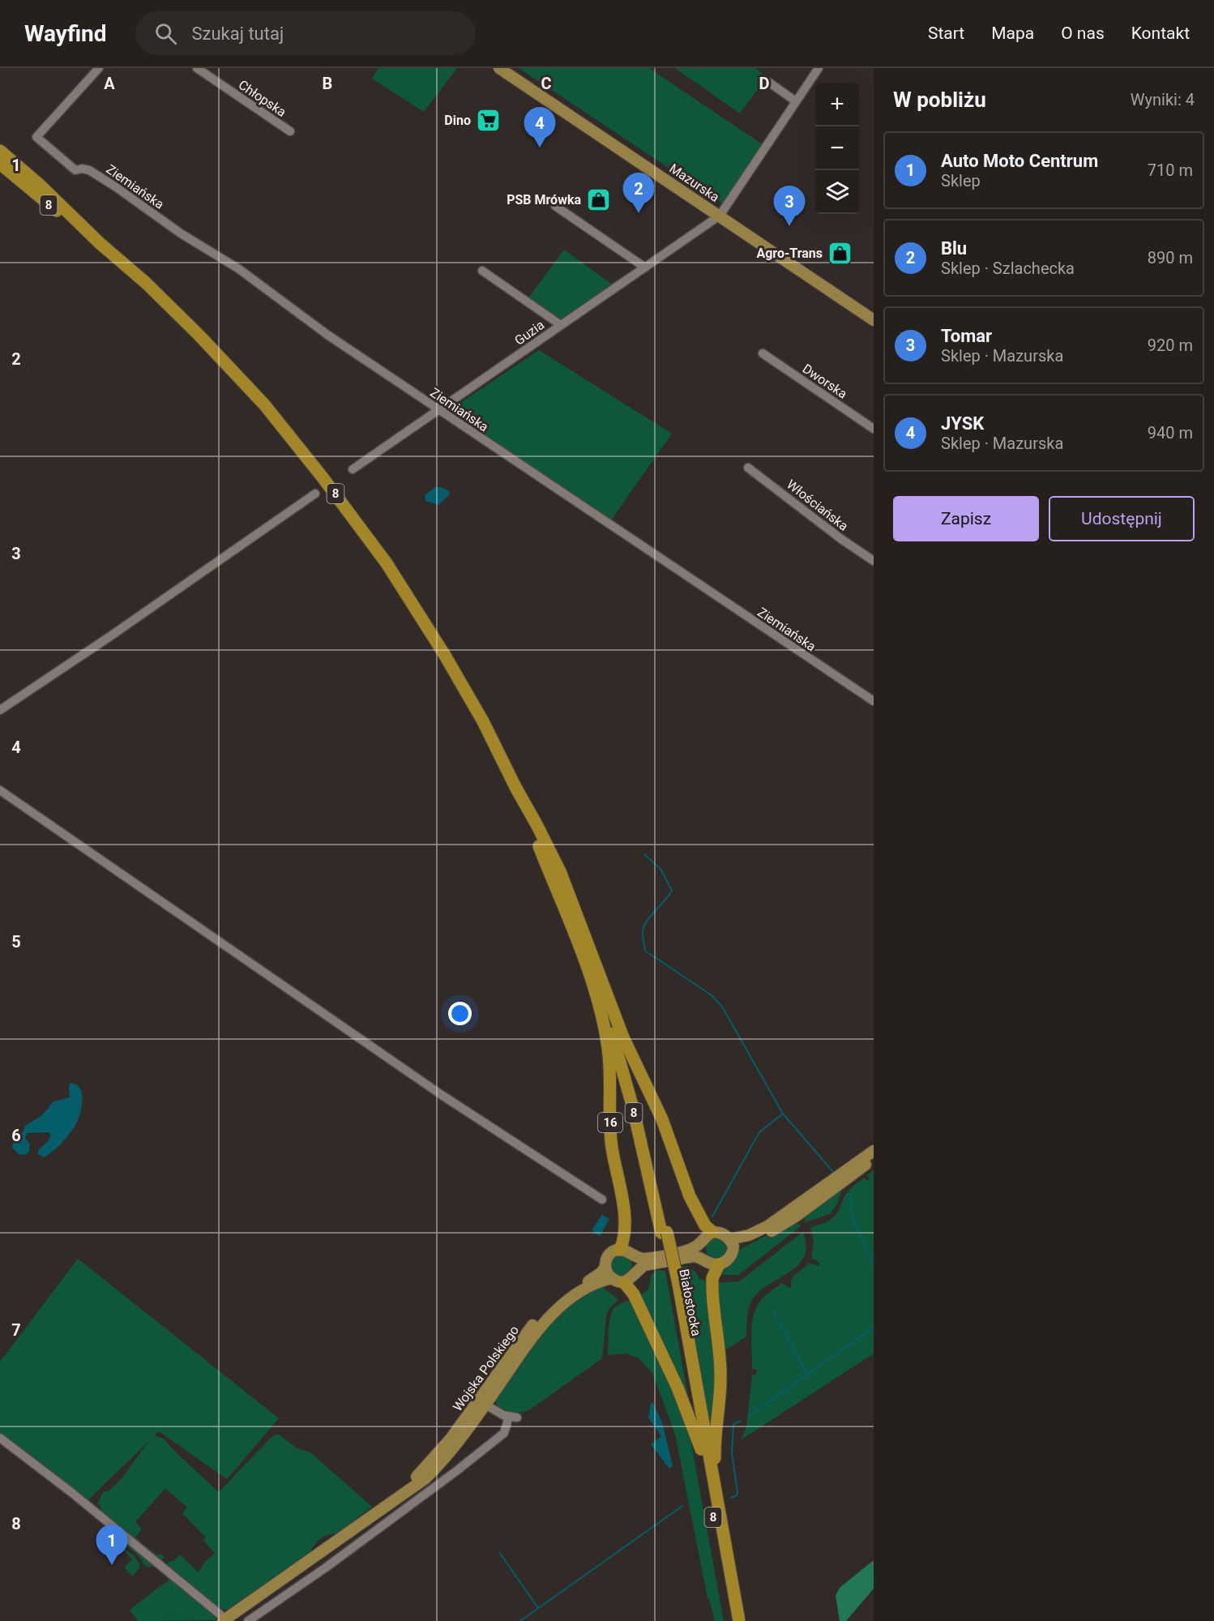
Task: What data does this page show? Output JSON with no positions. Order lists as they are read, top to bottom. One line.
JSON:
{"streets":{"highway":["8","16","Białostocka"],"main road":["Mazurska","Wojska Polskiego"],"street":["Chłopska","Ziemiańska","Guzia","Dworska","Włościańska"]},"crossings":[["Mazurska","Guzia"],["Ziemiańska","Guzia"],["8","16"],["8","Białostocka"],["16","Białostocka"],["16","Wojska Polskiego"]],"places":{"supermarket":["Dino"],"shop":["PSB Mrówka","Agro-Trans"]},"page":{"header":"Wayfind","search":"Szukaj tutaj","nav":["Start","Mapa","O nas","Kontakt"],"heading":["W pobliżu","Wyniki: 4"],"map_buttons":["+","−"],"pins":["4","2","3","1"],"list":[{"mark":"1","name":"Auto Moto Centrum","note":"Sklep","value":"710 m"},{"mark":"2","name":"Blu","note":"Sklep · Szlachecka","value":"890 m"},{"mark":"3","name":"Tomar","note":"Sklep · Mazurska","value":"920 m"},{"mark":"4","name":"JYSK","note":"Sklep · Mazurska","value":"940 m"}],"buttons":["Zapisz","Udostępnij"]},"grid":{"columns":["A","B","C","D"],"rows":["1","2","3","4","5","6","7","8"]}}
